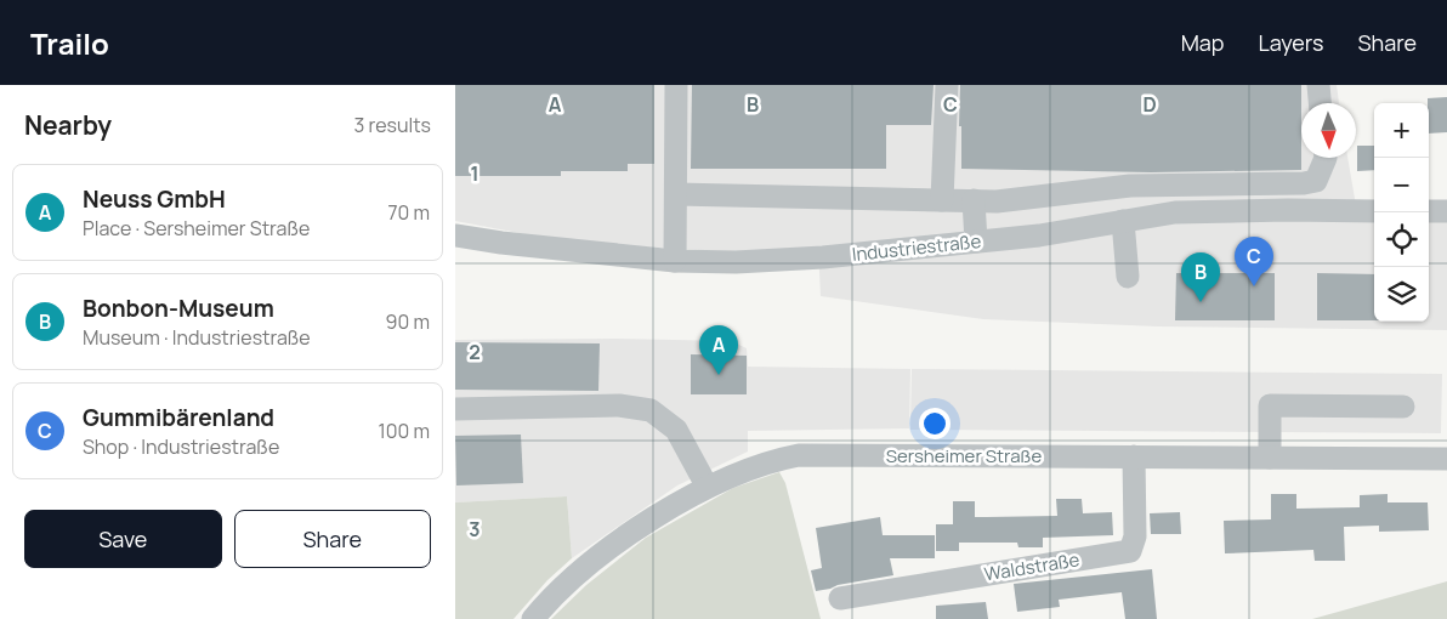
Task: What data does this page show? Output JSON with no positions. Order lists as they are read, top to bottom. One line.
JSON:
{"streets":{"street":["Industriestraße","Sersheimer Straße","Waldstraße"]},"crossings":[["Sersheimer Straße","Waldstraße"]],"north":"bottom","page":{"header":"Trailo","nav":["Map","Layers","Share"],"heading":["Nearby","3 results"],"map_buttons":["+","−"],"list":[{"mark":"A","name":"Neuss GmbH","note":"Place · Sersheimer Straße","value":"70 m"},{"mark":"B","name":"Bonbon-Museum","note":"Museum · Industriestraße","value":"90 m"},{"mark":"C","name":"Gummibärenland","note":"Shop · Industriestraße","value":"100 m"}],"pins":["C","B","A"],"buttons":["Save","Share"]},"grid":{"columns":["A","B","C","D"],"rows":["1","2","3"]}}
